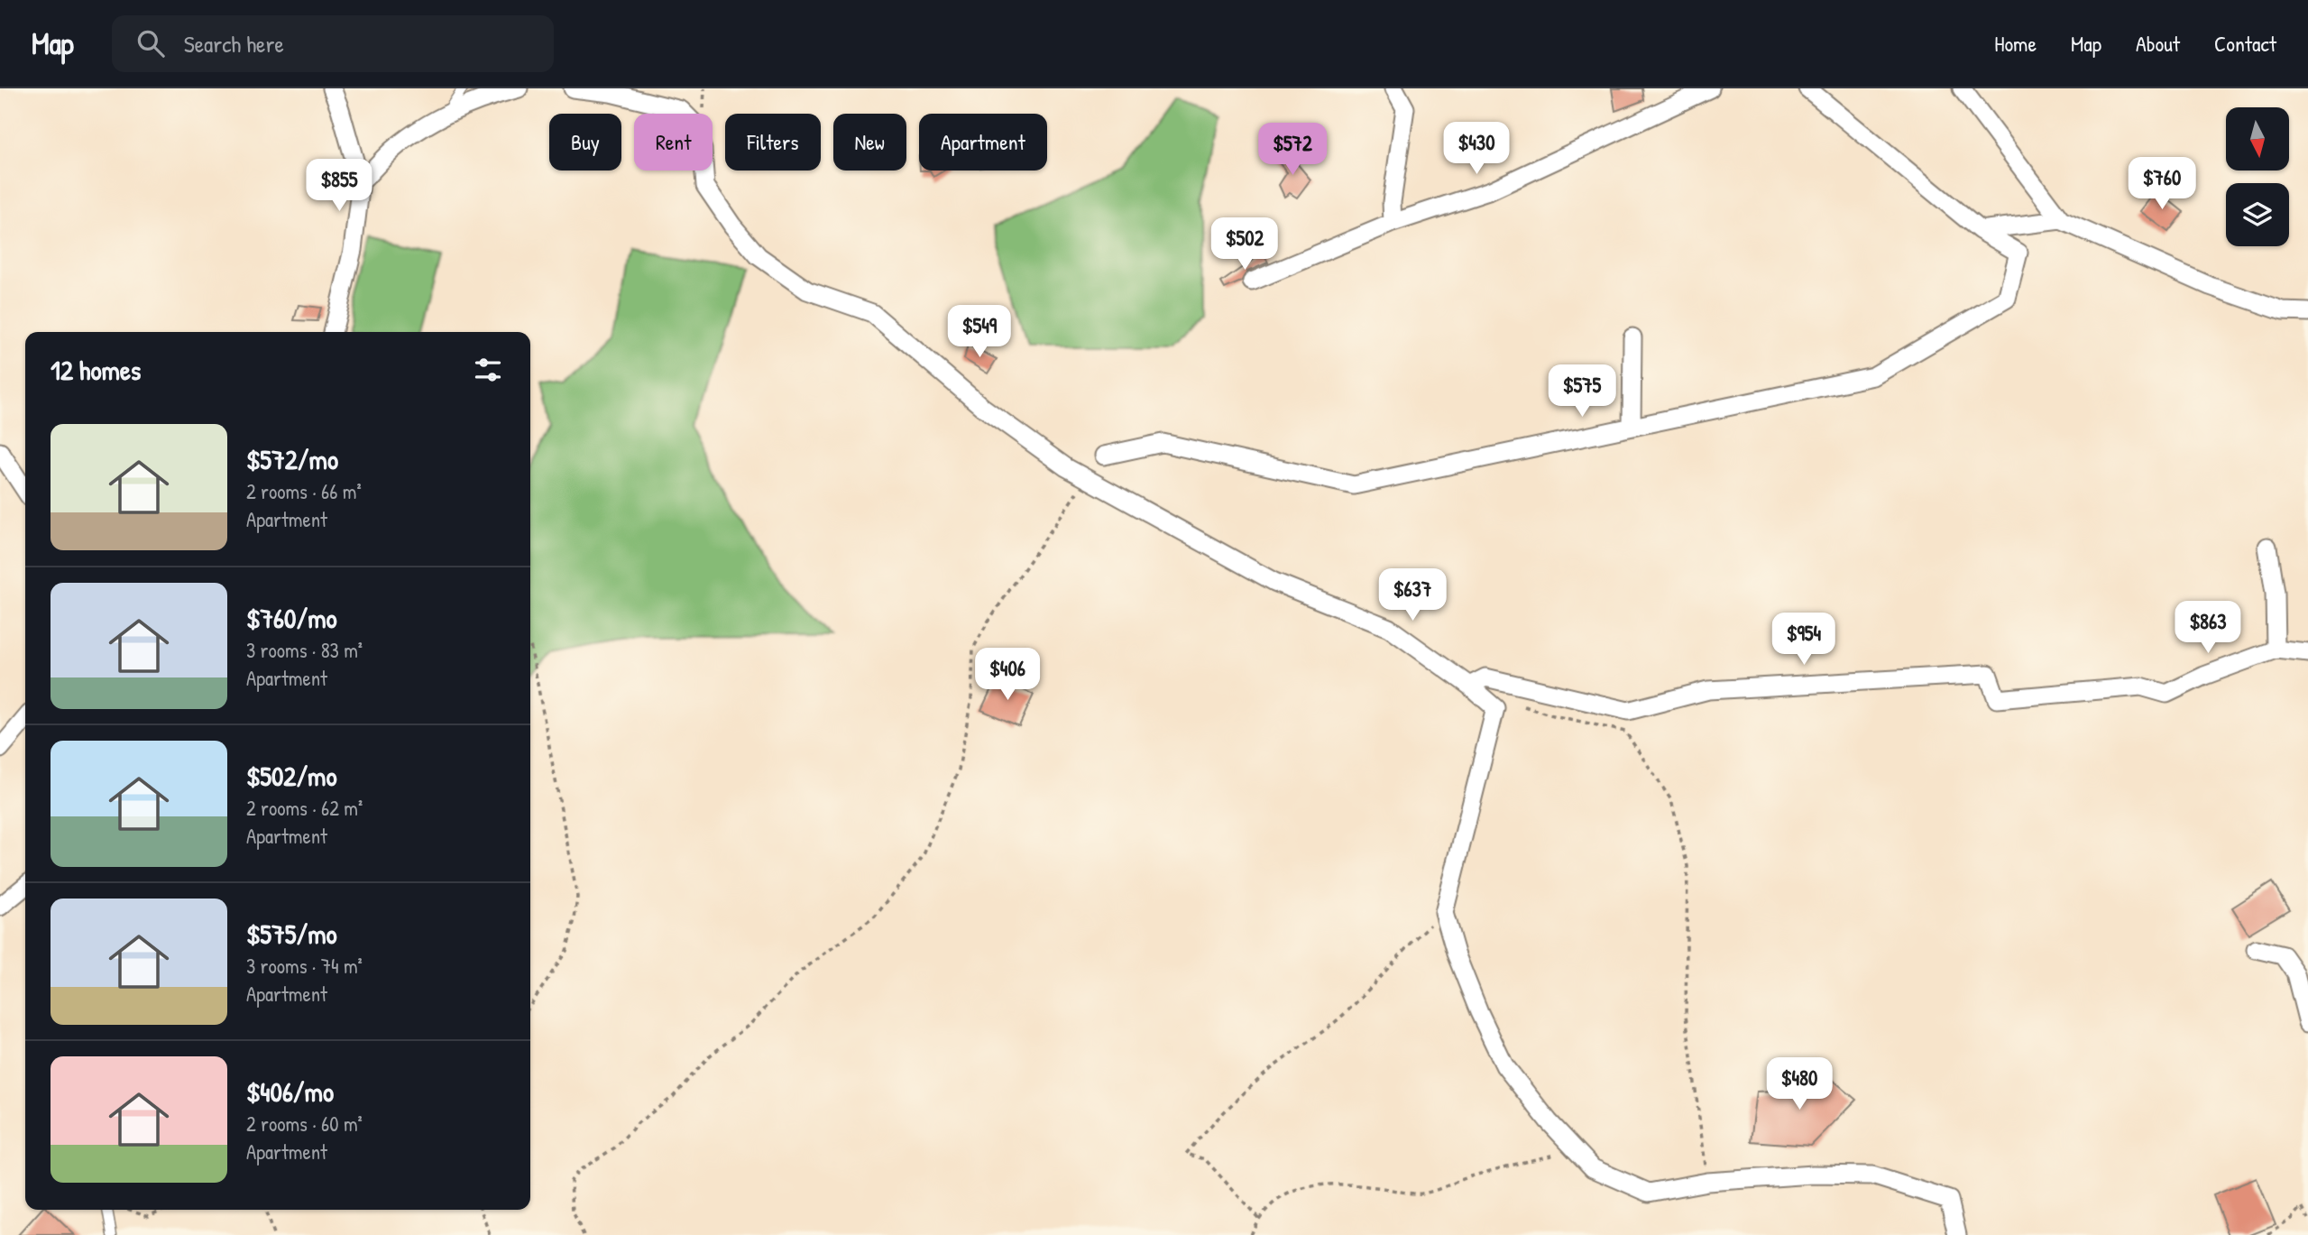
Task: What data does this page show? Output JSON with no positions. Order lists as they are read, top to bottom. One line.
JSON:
{"north":"bottom","page":{"header":"Map","search":"Search here","nav":["Home","Map","About","Contact"],"chip":["Buy","Rent","Filters","New","Apartment"],"price":["$430","$572","$760","$855","$502","$549","$575","$637","$863","$954","$406","$480"],"heading":"12 homes","list":[{"name":"$572/mo","note":"2 rooms · 66 m² · Apartment"},{"name":"$760/mo","note":"3 rooms · 83 m² · Apartment"},{"name":"$502/mo","note":"2 rooms · 62 m² · Apartment"},{"name":"$575/mo","note":"3 rooms · 74 m² · Apartment"},{"name":"$406/mo","note":"2 rooms · 60 m² · Apartment"}]}}
